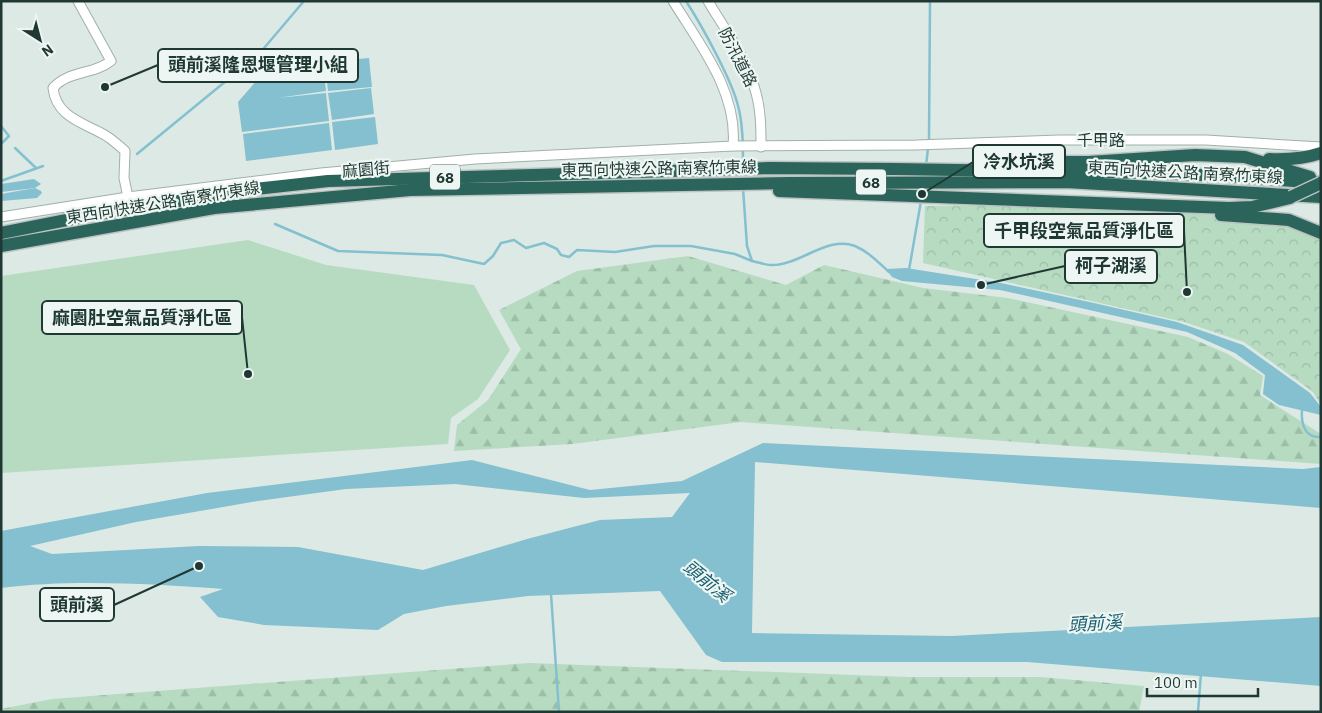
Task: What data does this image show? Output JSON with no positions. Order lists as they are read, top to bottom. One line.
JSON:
{"streets":{"highway":["東西向快速公路 南寮竹東線","68"],"street":["防汛道路","千甲路","麻園街"]},"crossings":[["防汛道路","千甲路"],["防汛道路","麻園街"],["千甲路","麻園街"]],"water":["頭前溪"],"places":["頭前溪隆恩堰管理小組","冷水坑溪","柯子湖溪","千甲段空氣品質淨化區","麻園肚空氣品質淨化區","頭前溪"],"scale_bar":"100 m","north":"bottom right"}
